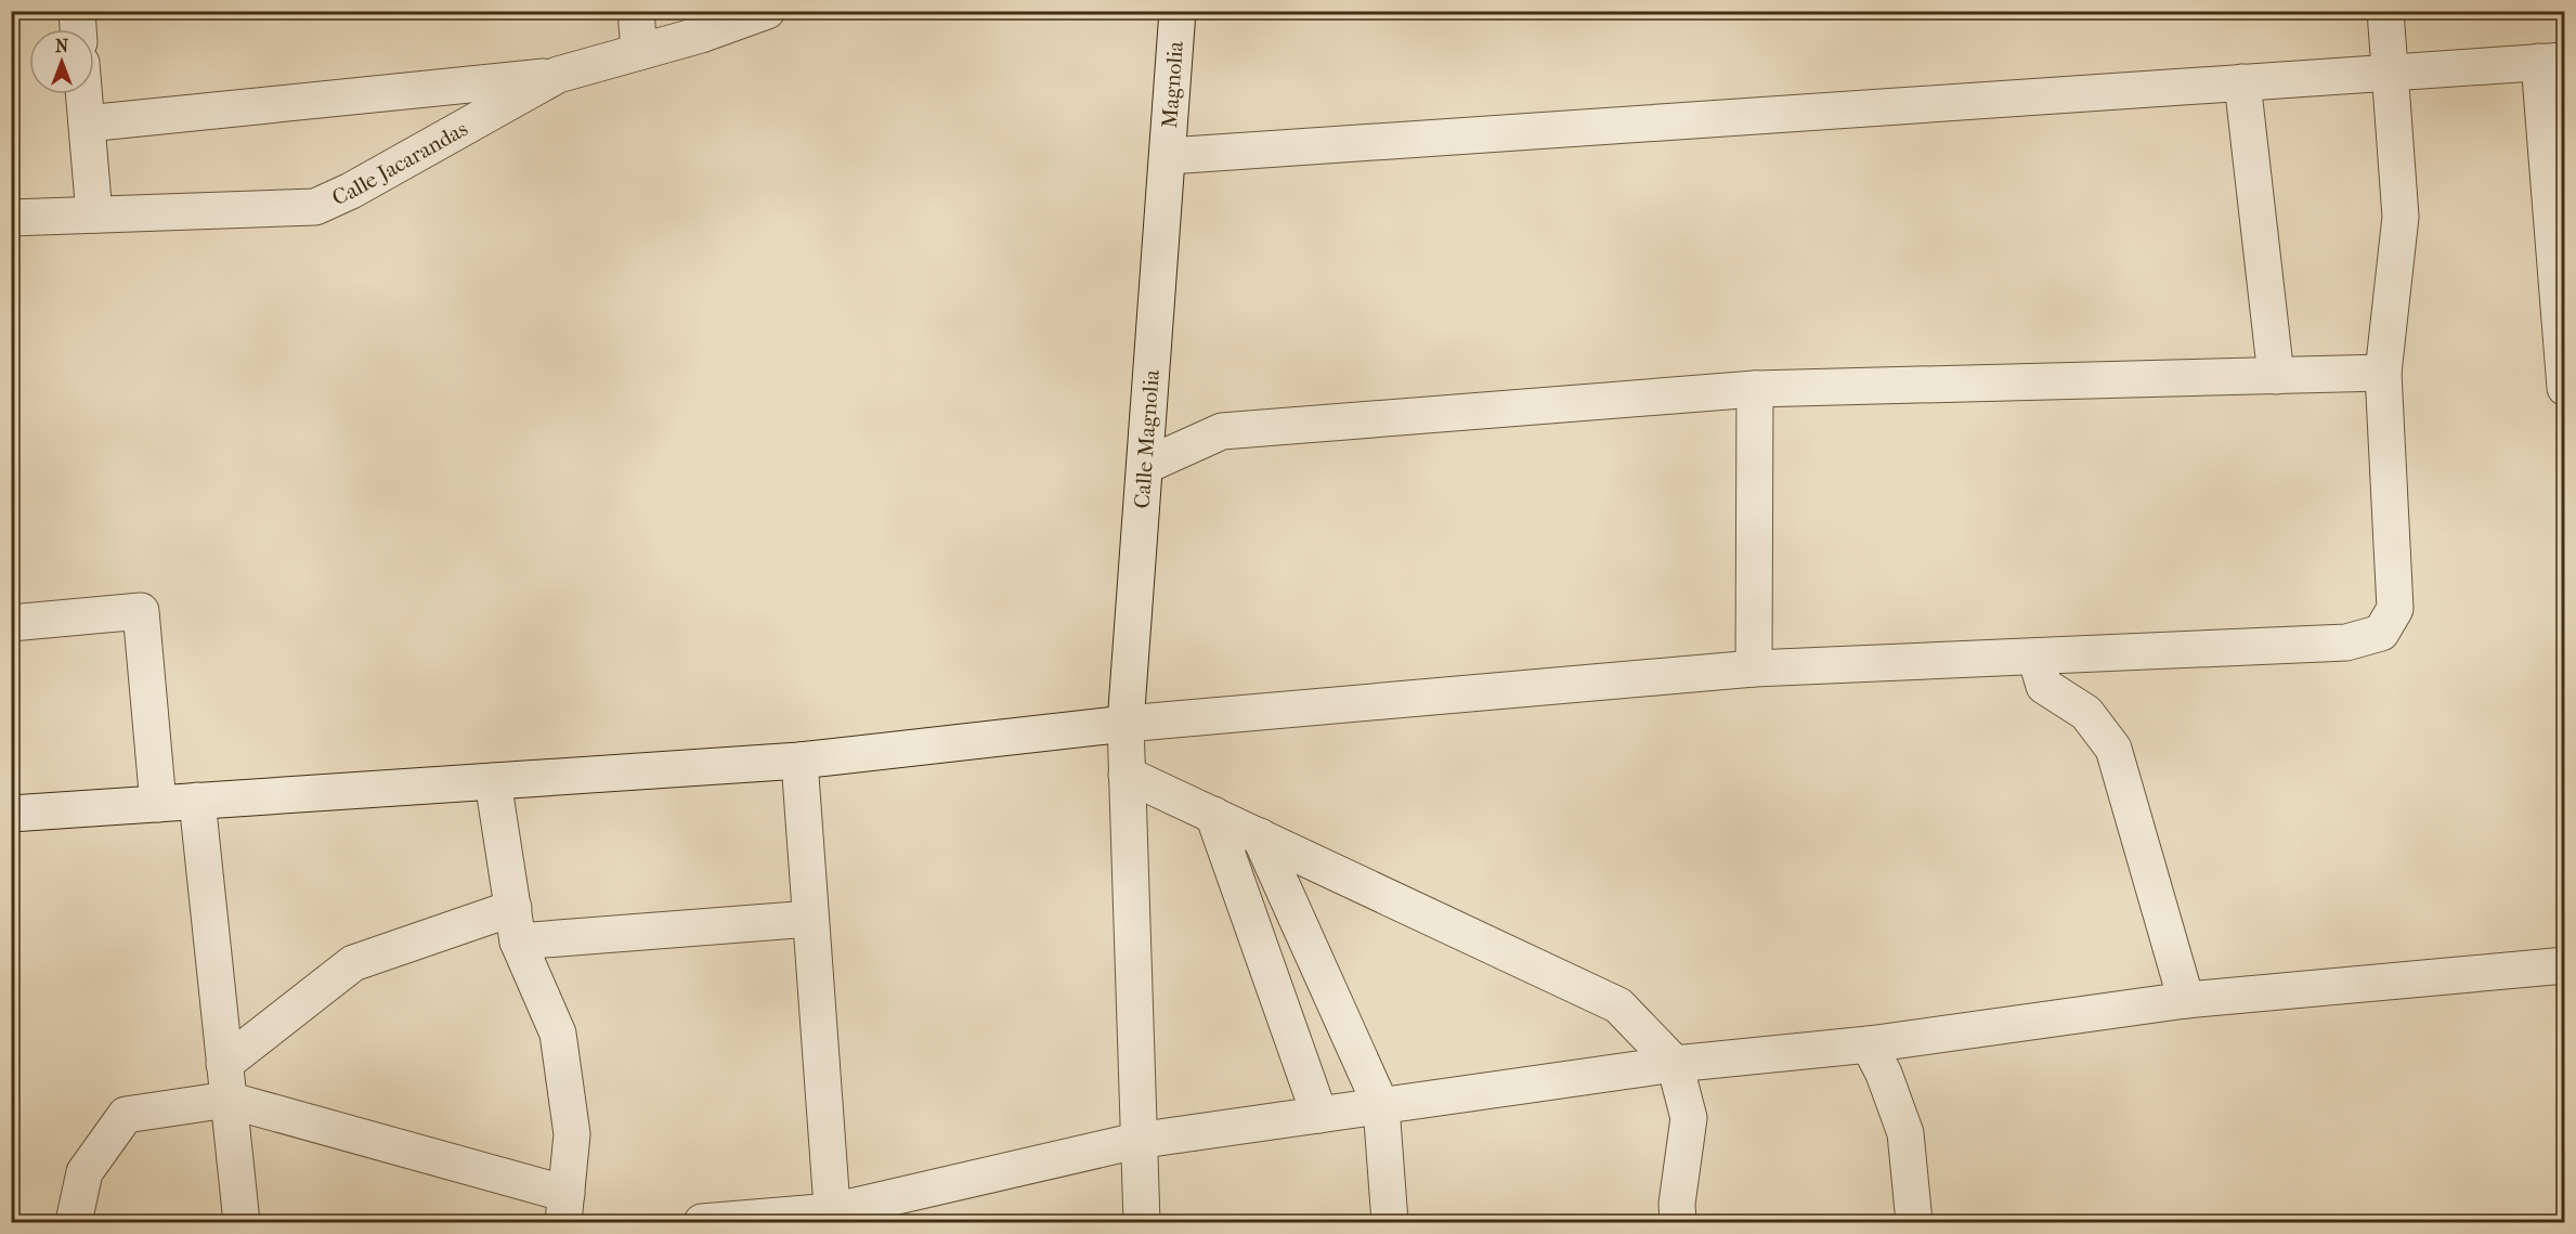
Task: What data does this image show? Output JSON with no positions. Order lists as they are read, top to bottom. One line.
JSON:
{"streets":{"street":["Magnolia","Calle Jacarandas","Calle Magnolia"]},"crossings":[["Magnolia","Calle Magnolia"]],"north":"top"}
